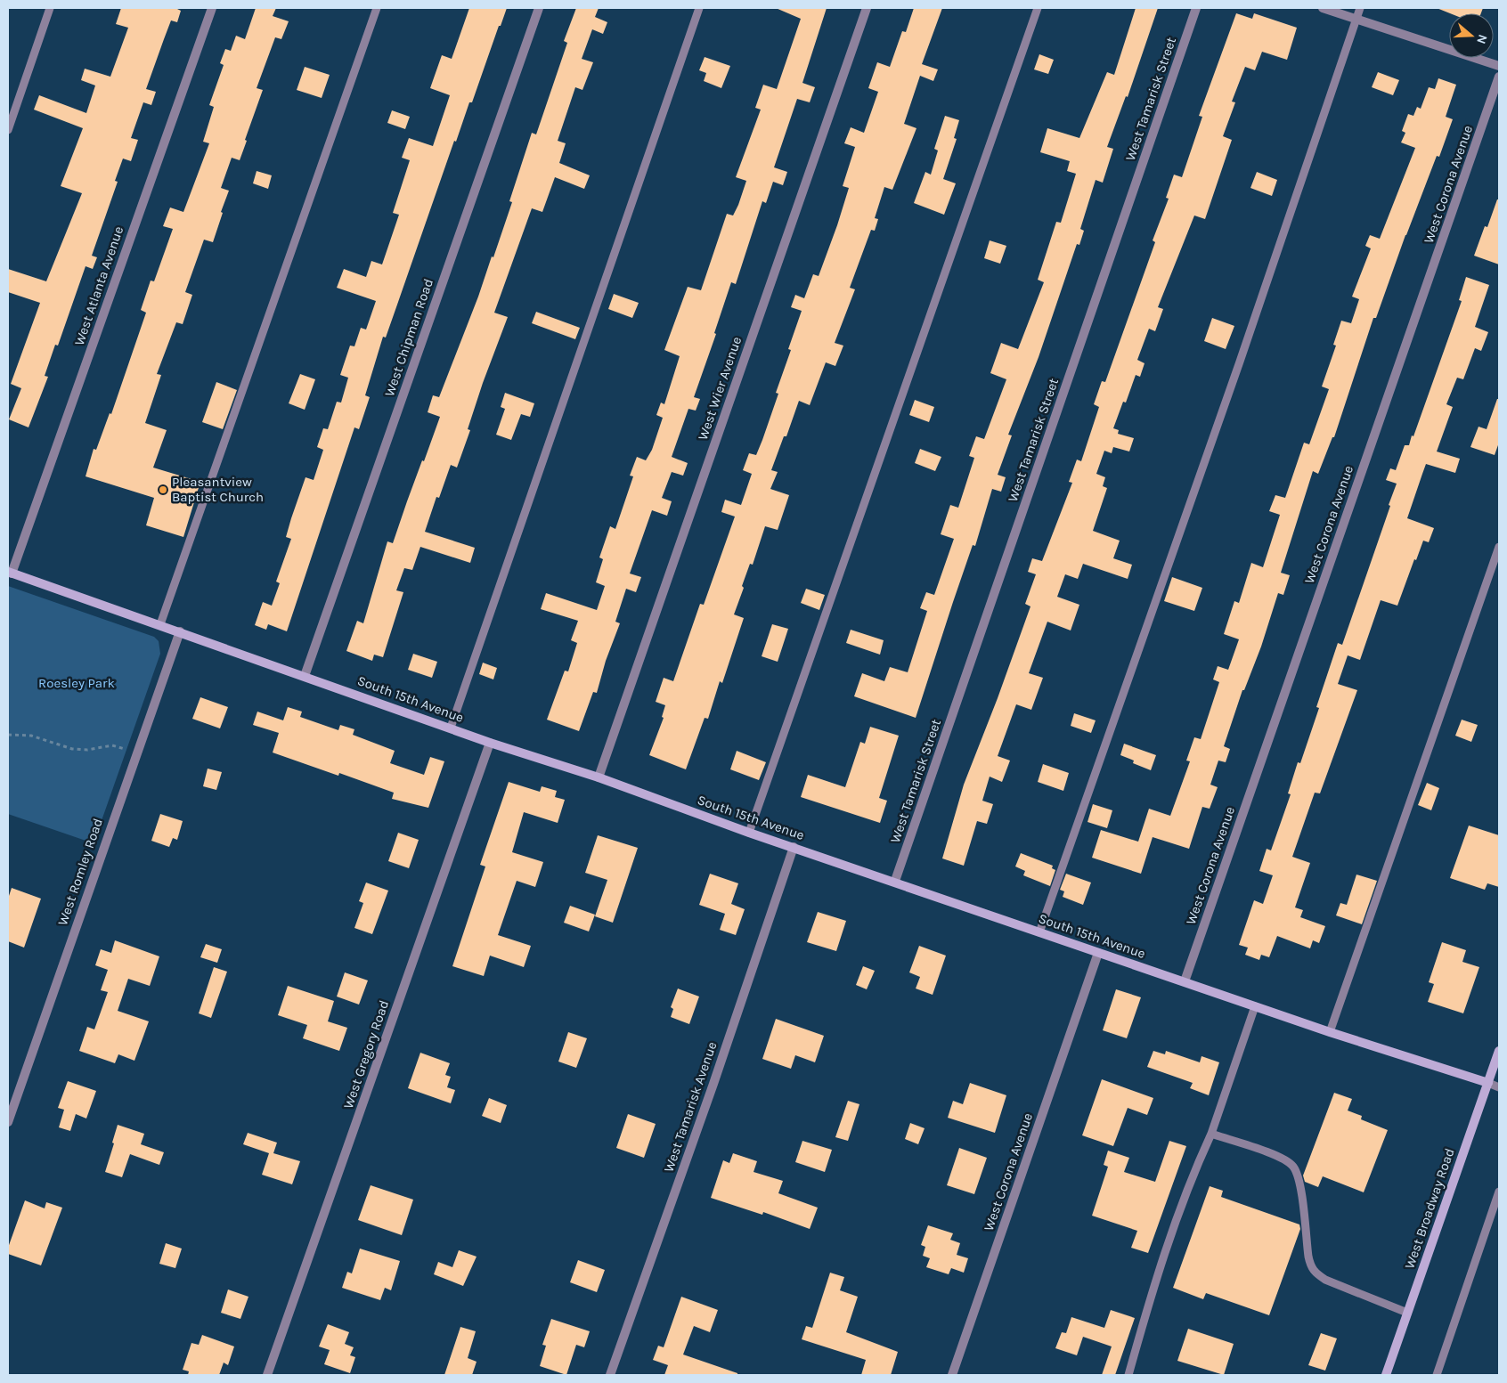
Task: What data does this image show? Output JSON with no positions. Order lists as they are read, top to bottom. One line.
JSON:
{"streets":{"street":["West Tamarisk Street","West Corona Avenue","West Atlanta Avenue","West Chipman Road","West Wier Avenue","South 15th Avenue","West Romley Road","West Gregory Road","West Tamarisk Avenue","West Broadway Road"]},"crossings":[["West Tamarisk Street","South 15th Avenue"],["West Corona Avenue","South 15th Avenue"],["West Atlanta Avenue","South 15th Avenue"],["West Chipman Road","South 15th Avenue"],["West Wier Avenue","South 15th Avenue"],["South 15th Avenue","West Romley Road"],["South 15th Avenue","West Gregory Road"],["South 15th Avenue","West Tamarisk Avenue"],["South 15th Avenue","West Broadway Road"]],"parks":["Roesley Park"],"places":["Pleasantview Baptist Church"],"north":"right"}
